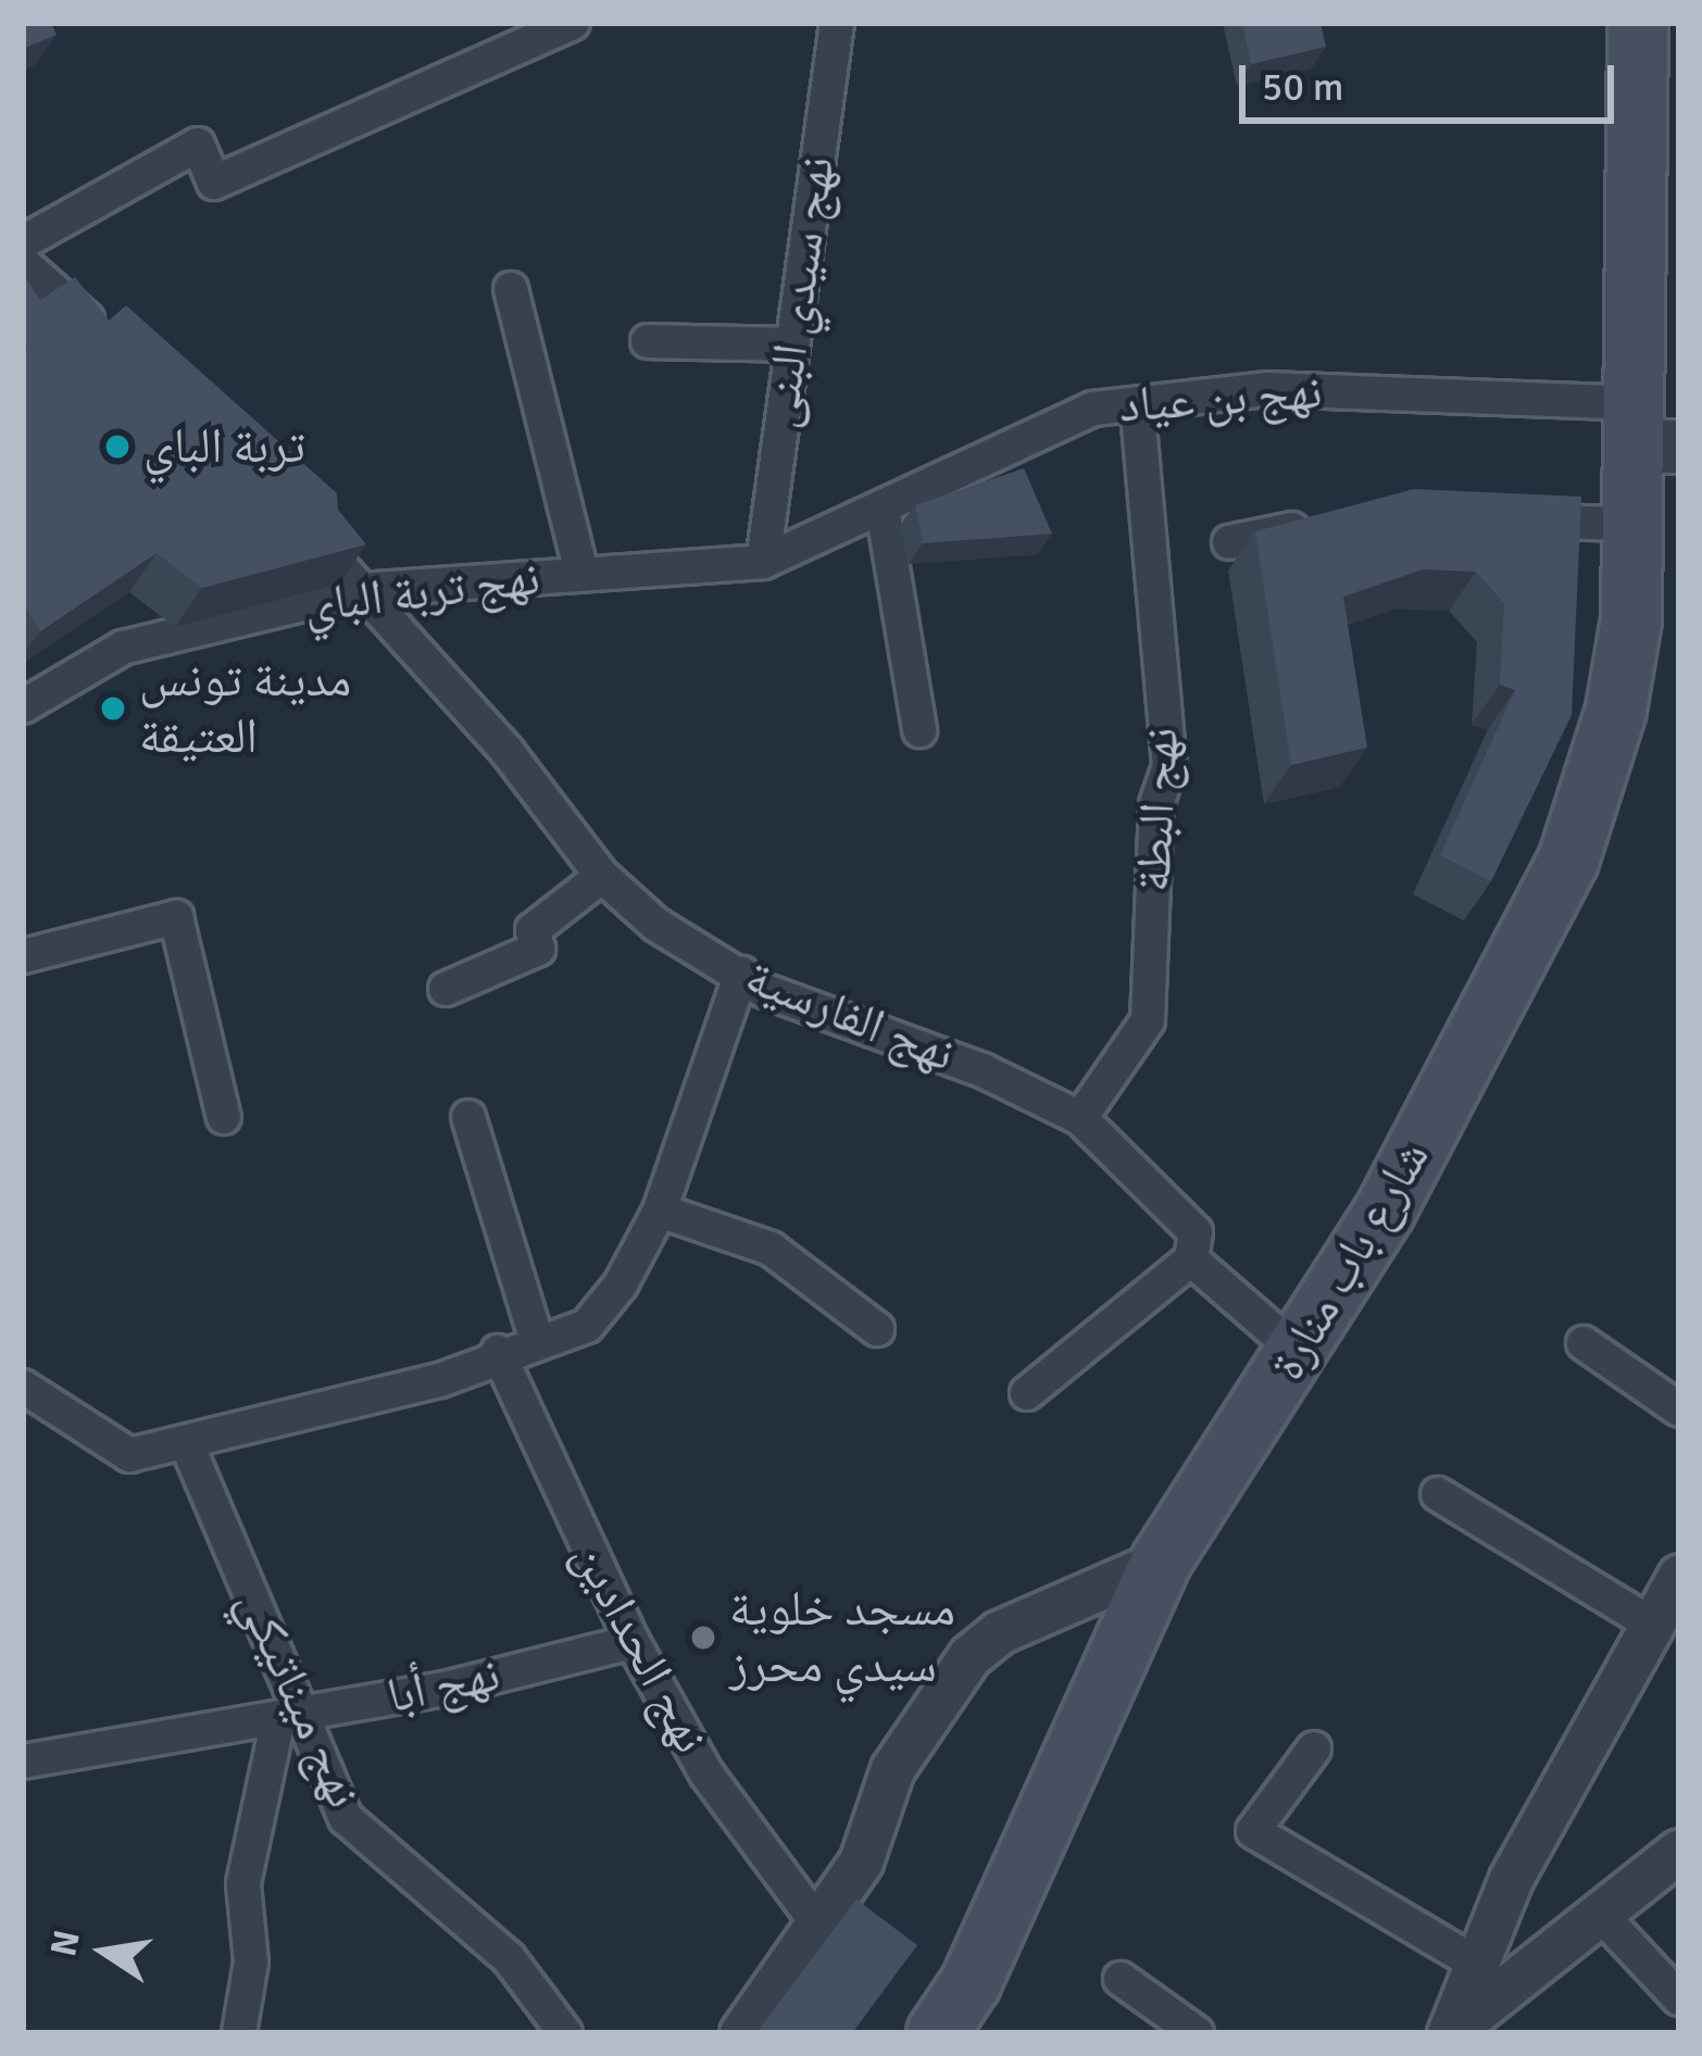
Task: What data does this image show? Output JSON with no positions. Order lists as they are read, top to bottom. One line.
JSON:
{"streets":{"main road":["شارع باب منارة"],"street":["نهج سيدي البنى","نهج بن عياد","نهج تربة الباي","نهج البطة","نهج الفارسية","نهج الحدادين","نهج أبا","نهج ميناتيكي"]},"crossings":[["نهج سيدي البنى","نهج بن عياد"],["نهج سيدي البنى","نهج تربة الباي"],["نهج بن عياد","نهج تربة الباي"],["نهج بن عياد","نهج البطة"],["نهج بن عياد","شارع باب منارة"],["نهج تربة الباي","نهج الفارسية"],["نهج البطة","نهج الفارسية"],["نهج الفارسية","شارع باب منارة"],["نهج الحدادين","نهج أبا"],["نهج أبا","نهج ميناتيكي"]],"places":["تربة الباي","مدينة تونس العتيقة","مسجد خلوية سيدي محرز"],"scale_bar":"50 m","north":"left"}
